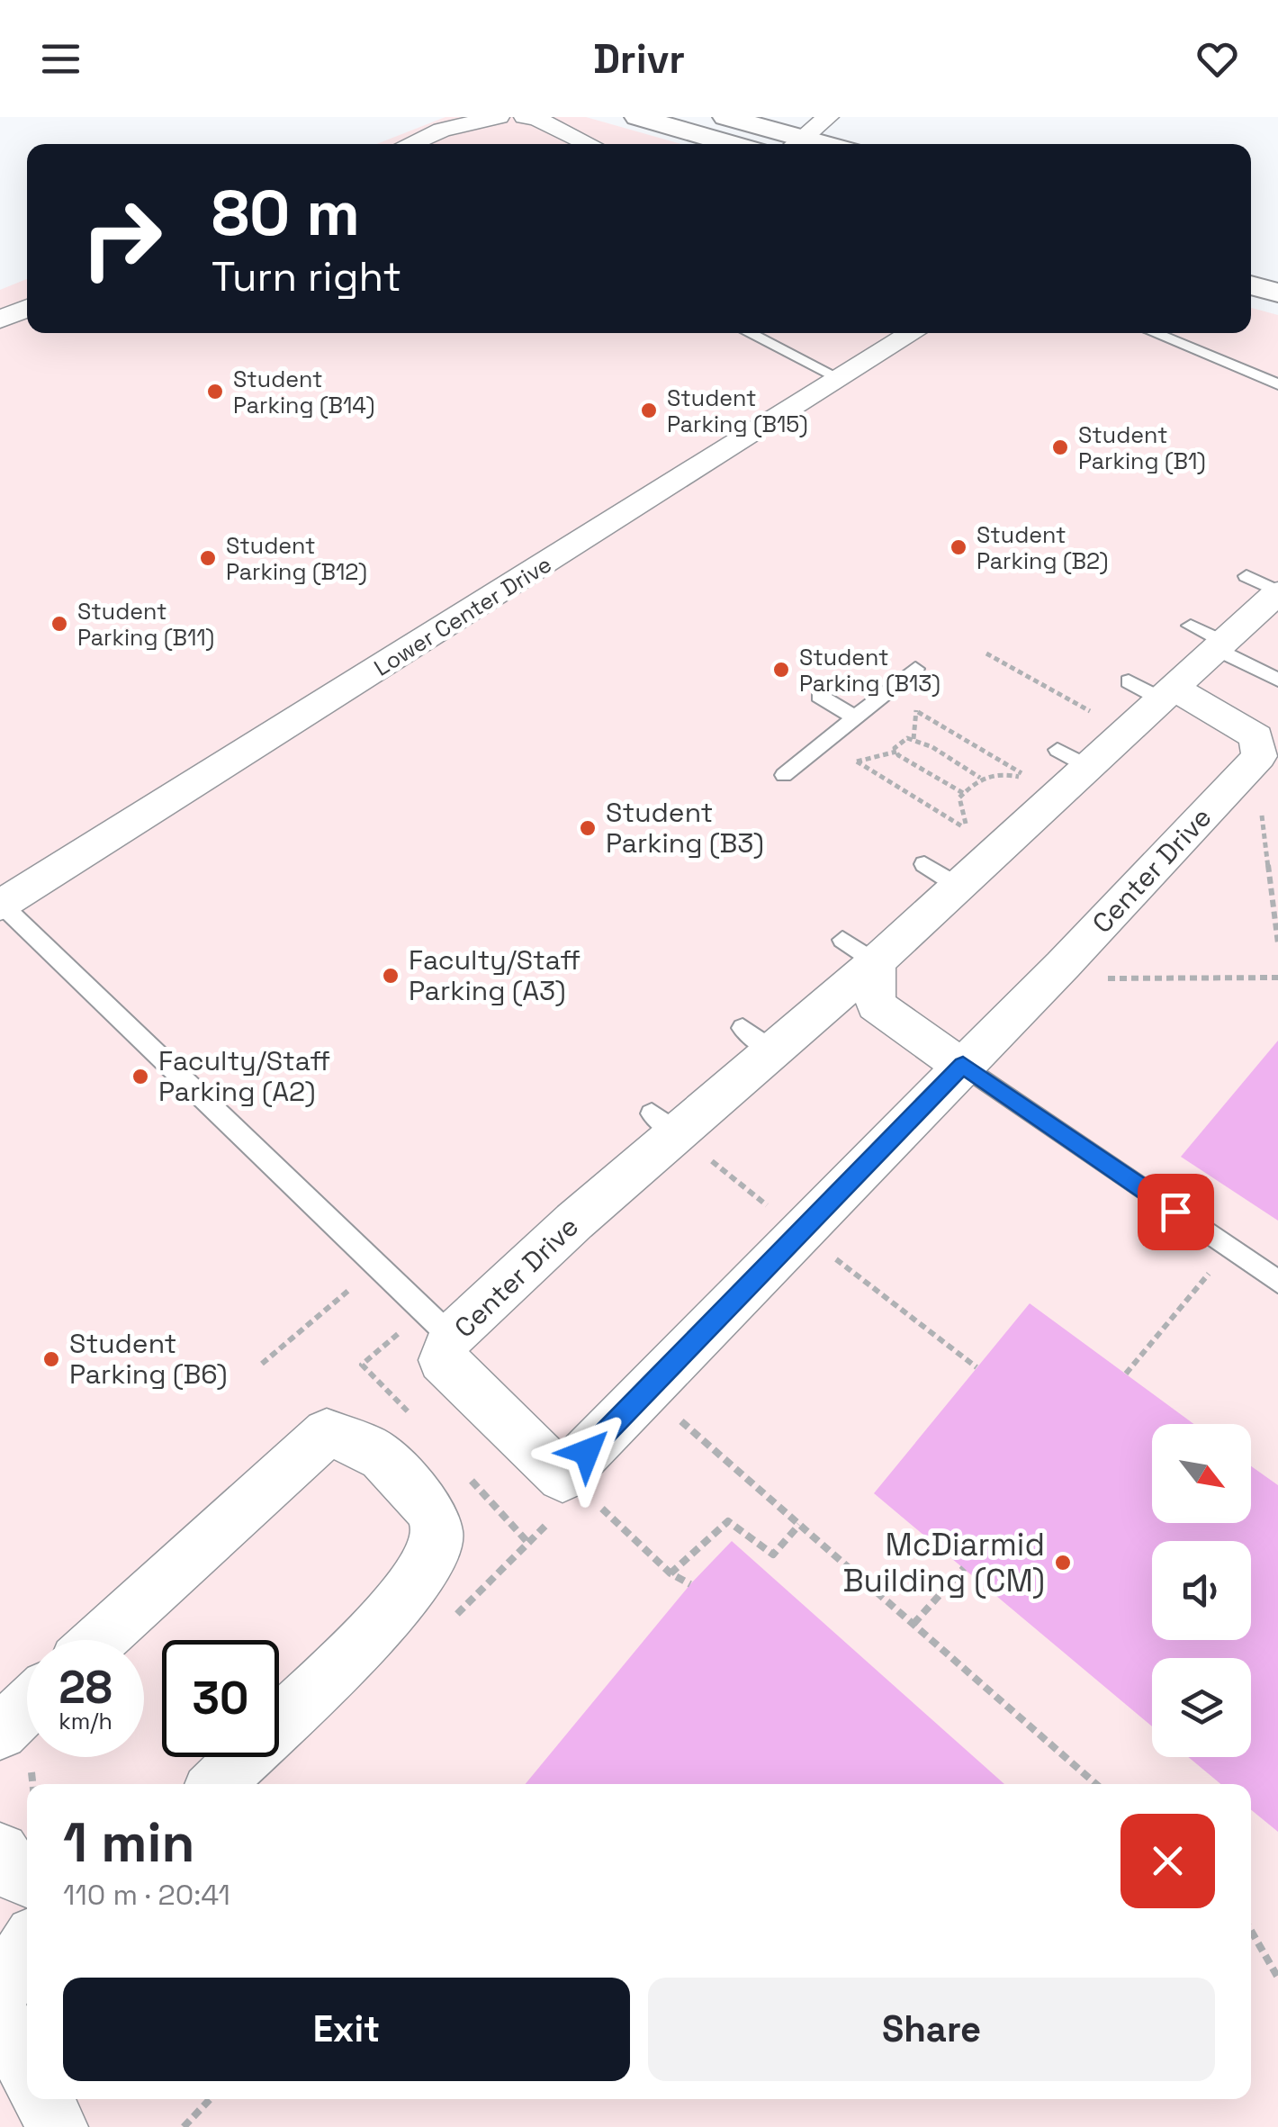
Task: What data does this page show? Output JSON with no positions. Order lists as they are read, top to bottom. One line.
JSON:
{"streets":{"street":["Lower Center Drive","Center Drive"]},"places":["Student Parking (B14)","Student Parking (B15)","Student Parking (B1)","Student Parking (B2)","Student Parking (B12)","Student Parking (B11)","Student Parking (B13)","Student Parking (B3)","Faculty/Staff Parking (A3)","Faculty/Staff Parking (A2)","Student Parking (B6)","McDiarmid Building (CM)"],"north":"bottom right","page":{"header":"Drivr","turn":["80 m","Turn right"],"speed":"28 km/h","limit":"30","heading":["1 min","110 m · 20:41"],"buttons":["Exit","Share"]}}
